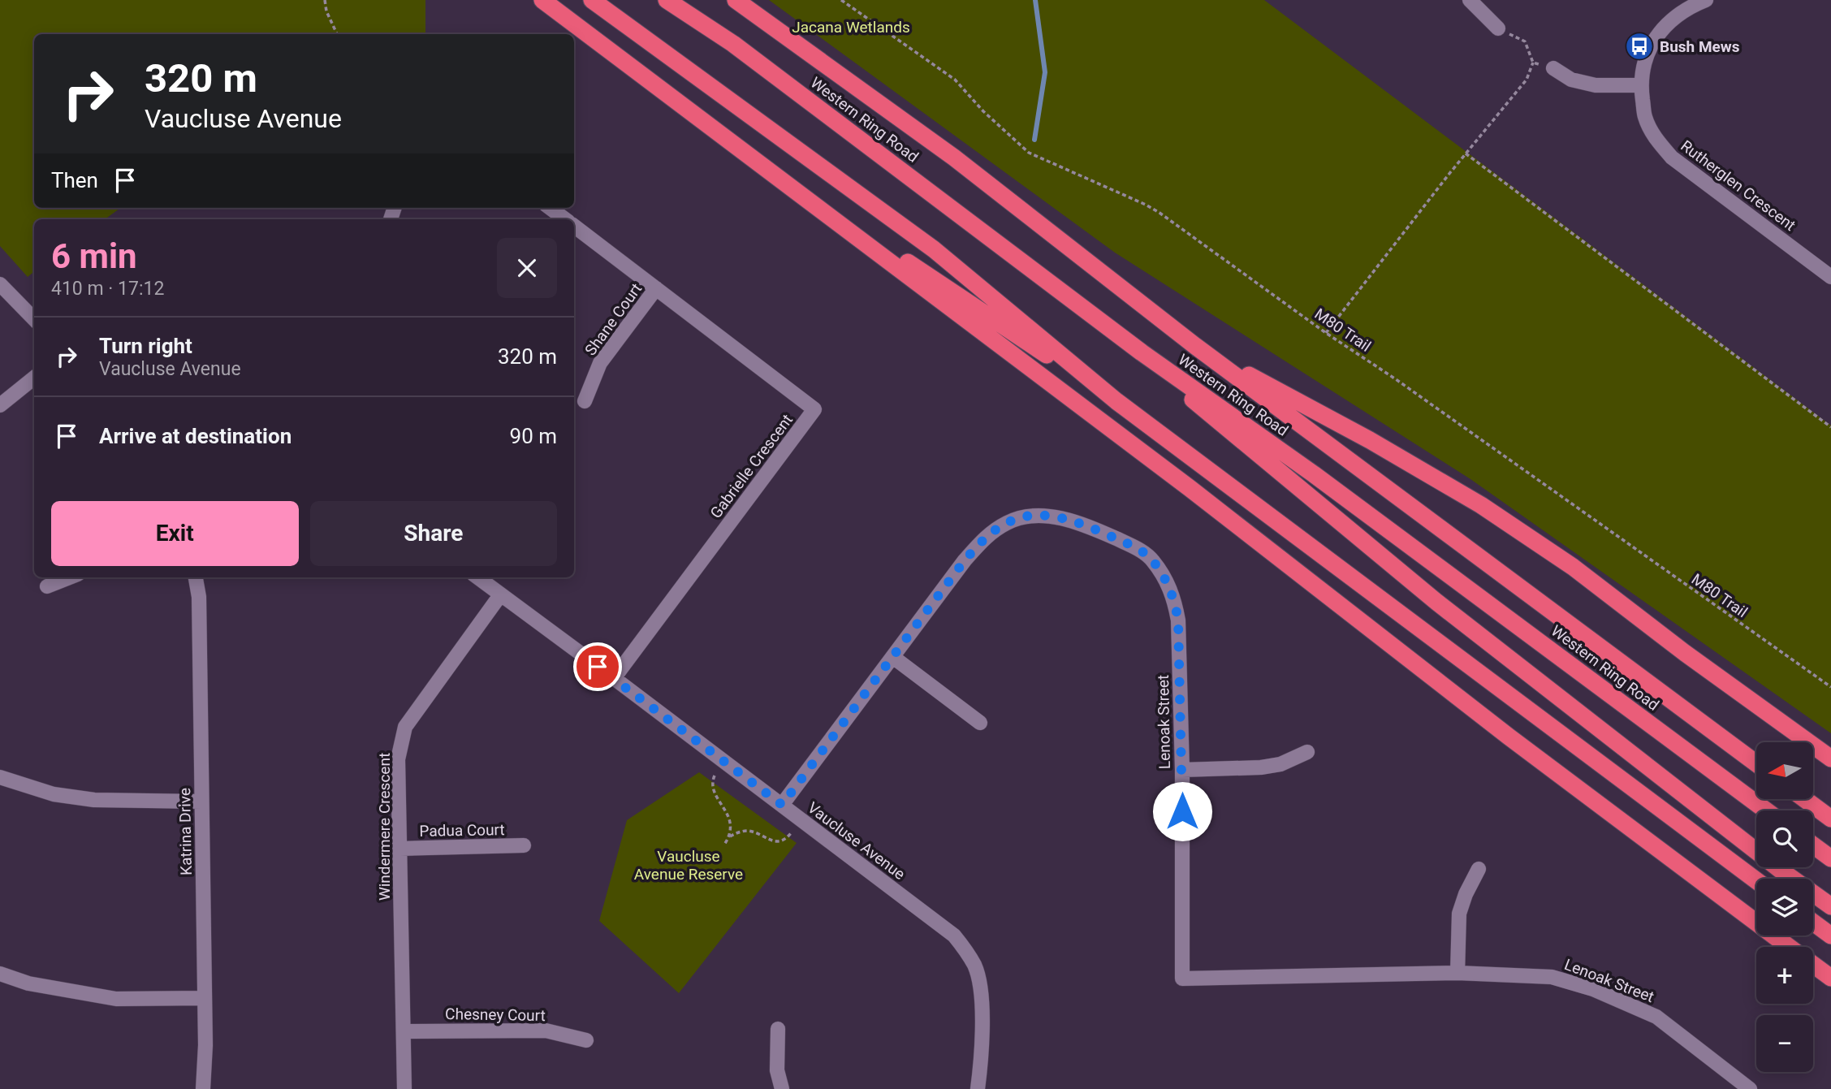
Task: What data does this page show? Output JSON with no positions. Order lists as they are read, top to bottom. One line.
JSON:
{"streets":{"highway":["Western Ring Road"],"street":["Rutherglen Crescent","Shane Court","Gabrielle Crescent","Lenoak Street","Windermere Crescent","Padua Court","Katrina Drive","Vaucluse Avenue","Chesney Court"],"path":["M80 Trail"]},"crossings":[["Shane Court","Gabrielle Crescent"],["Gabrielle Crescent","Vaucluse Avenue"],["Lenoak Street","Vaucluse Avenue"],["Windermere Crescent","Padua Court"],["Windermere Crescent","Vaucluse Avenue"],["Windermere Crescent","Chesney Court"]],"parks":["Jacana Wetlands","Vaucluse Avenue Reserve"],"places":{"bus stop":["Bush Mews"]},"north":"left","page":{"turn":["320 m","Vaucluse Avenue"],"then":"Then","heading":["6 min","410 m · 17:12"],"list":[{"name":"Turn right","note":"Vaucluse Avenue","value":"320 m"},{"name":"Arrive at destination","value":"90 m"}],"buttons":["Exit","Share"],"map_buttons":["+","−"]}}
